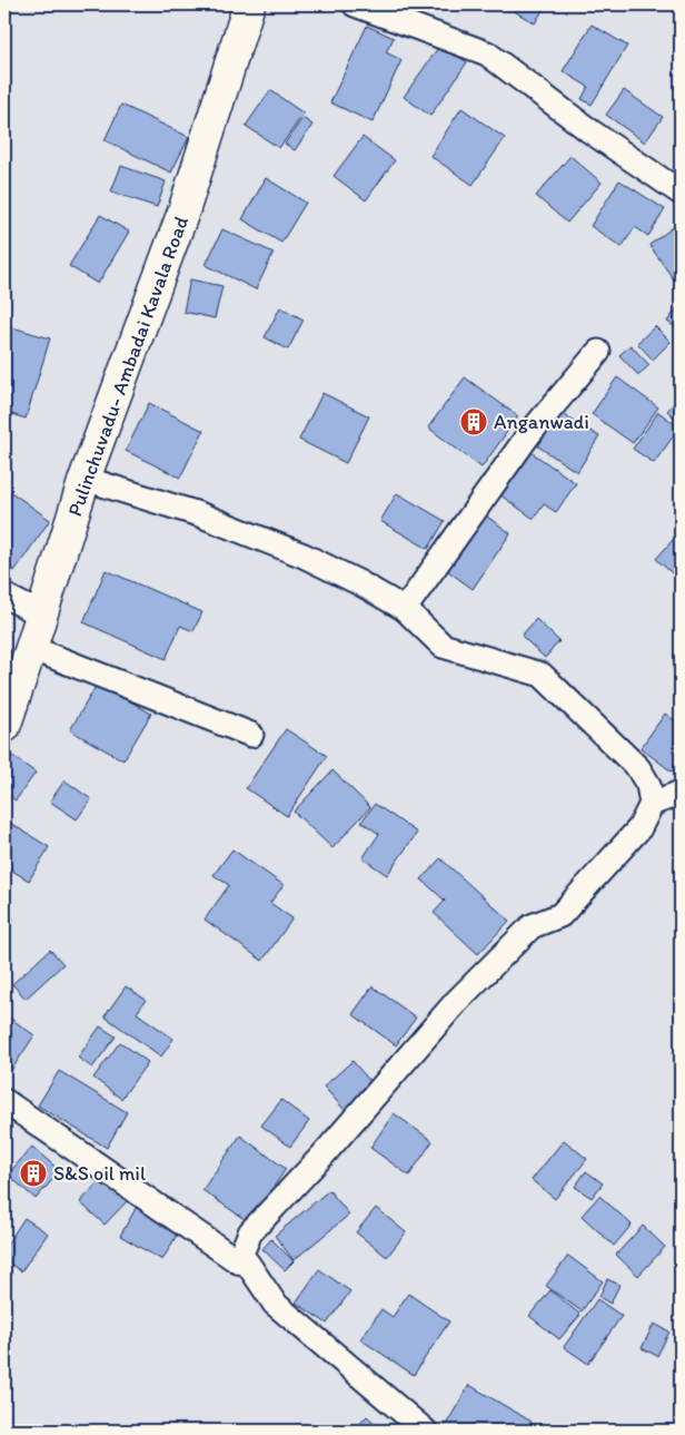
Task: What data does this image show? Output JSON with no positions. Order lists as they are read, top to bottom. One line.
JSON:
{"streets":{"street":["Pulinchuvadu- Ambadai Kavala Road"]},"places":{"building":["Anganwadi","S&S oil mil"]}}
